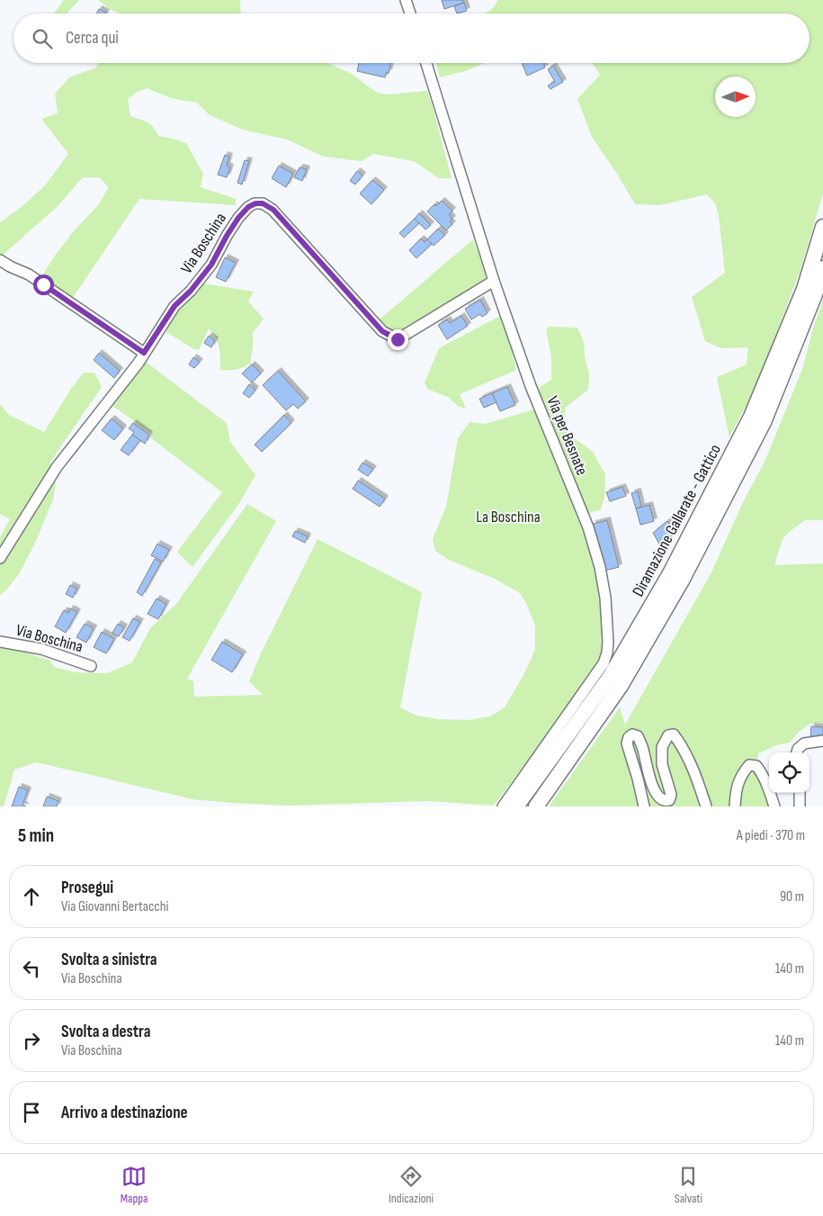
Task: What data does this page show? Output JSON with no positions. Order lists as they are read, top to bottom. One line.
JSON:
{"streets":{"highway":["Diramazione Gallarate - Gattico"],"street":["Via Boschina","Via per Besnate"]},"crossings":[["Via Boschina","Via per Besnate"]],"parks":["La Boschina"],"north":"right","page":{"search":"Cerca qui","heading":["5 min","A piedi · 370 m"],"list":[["Prosegui","Via Giovanni Bertacchi","90 m"],["Svolta a sinistra","Via Boschina","140 m"],["Svolta a destra","Via Boschina","140 m"],"Arrivo a destinazione"],"nav":["Mappa","Indicazioni","Salvati"]}}
